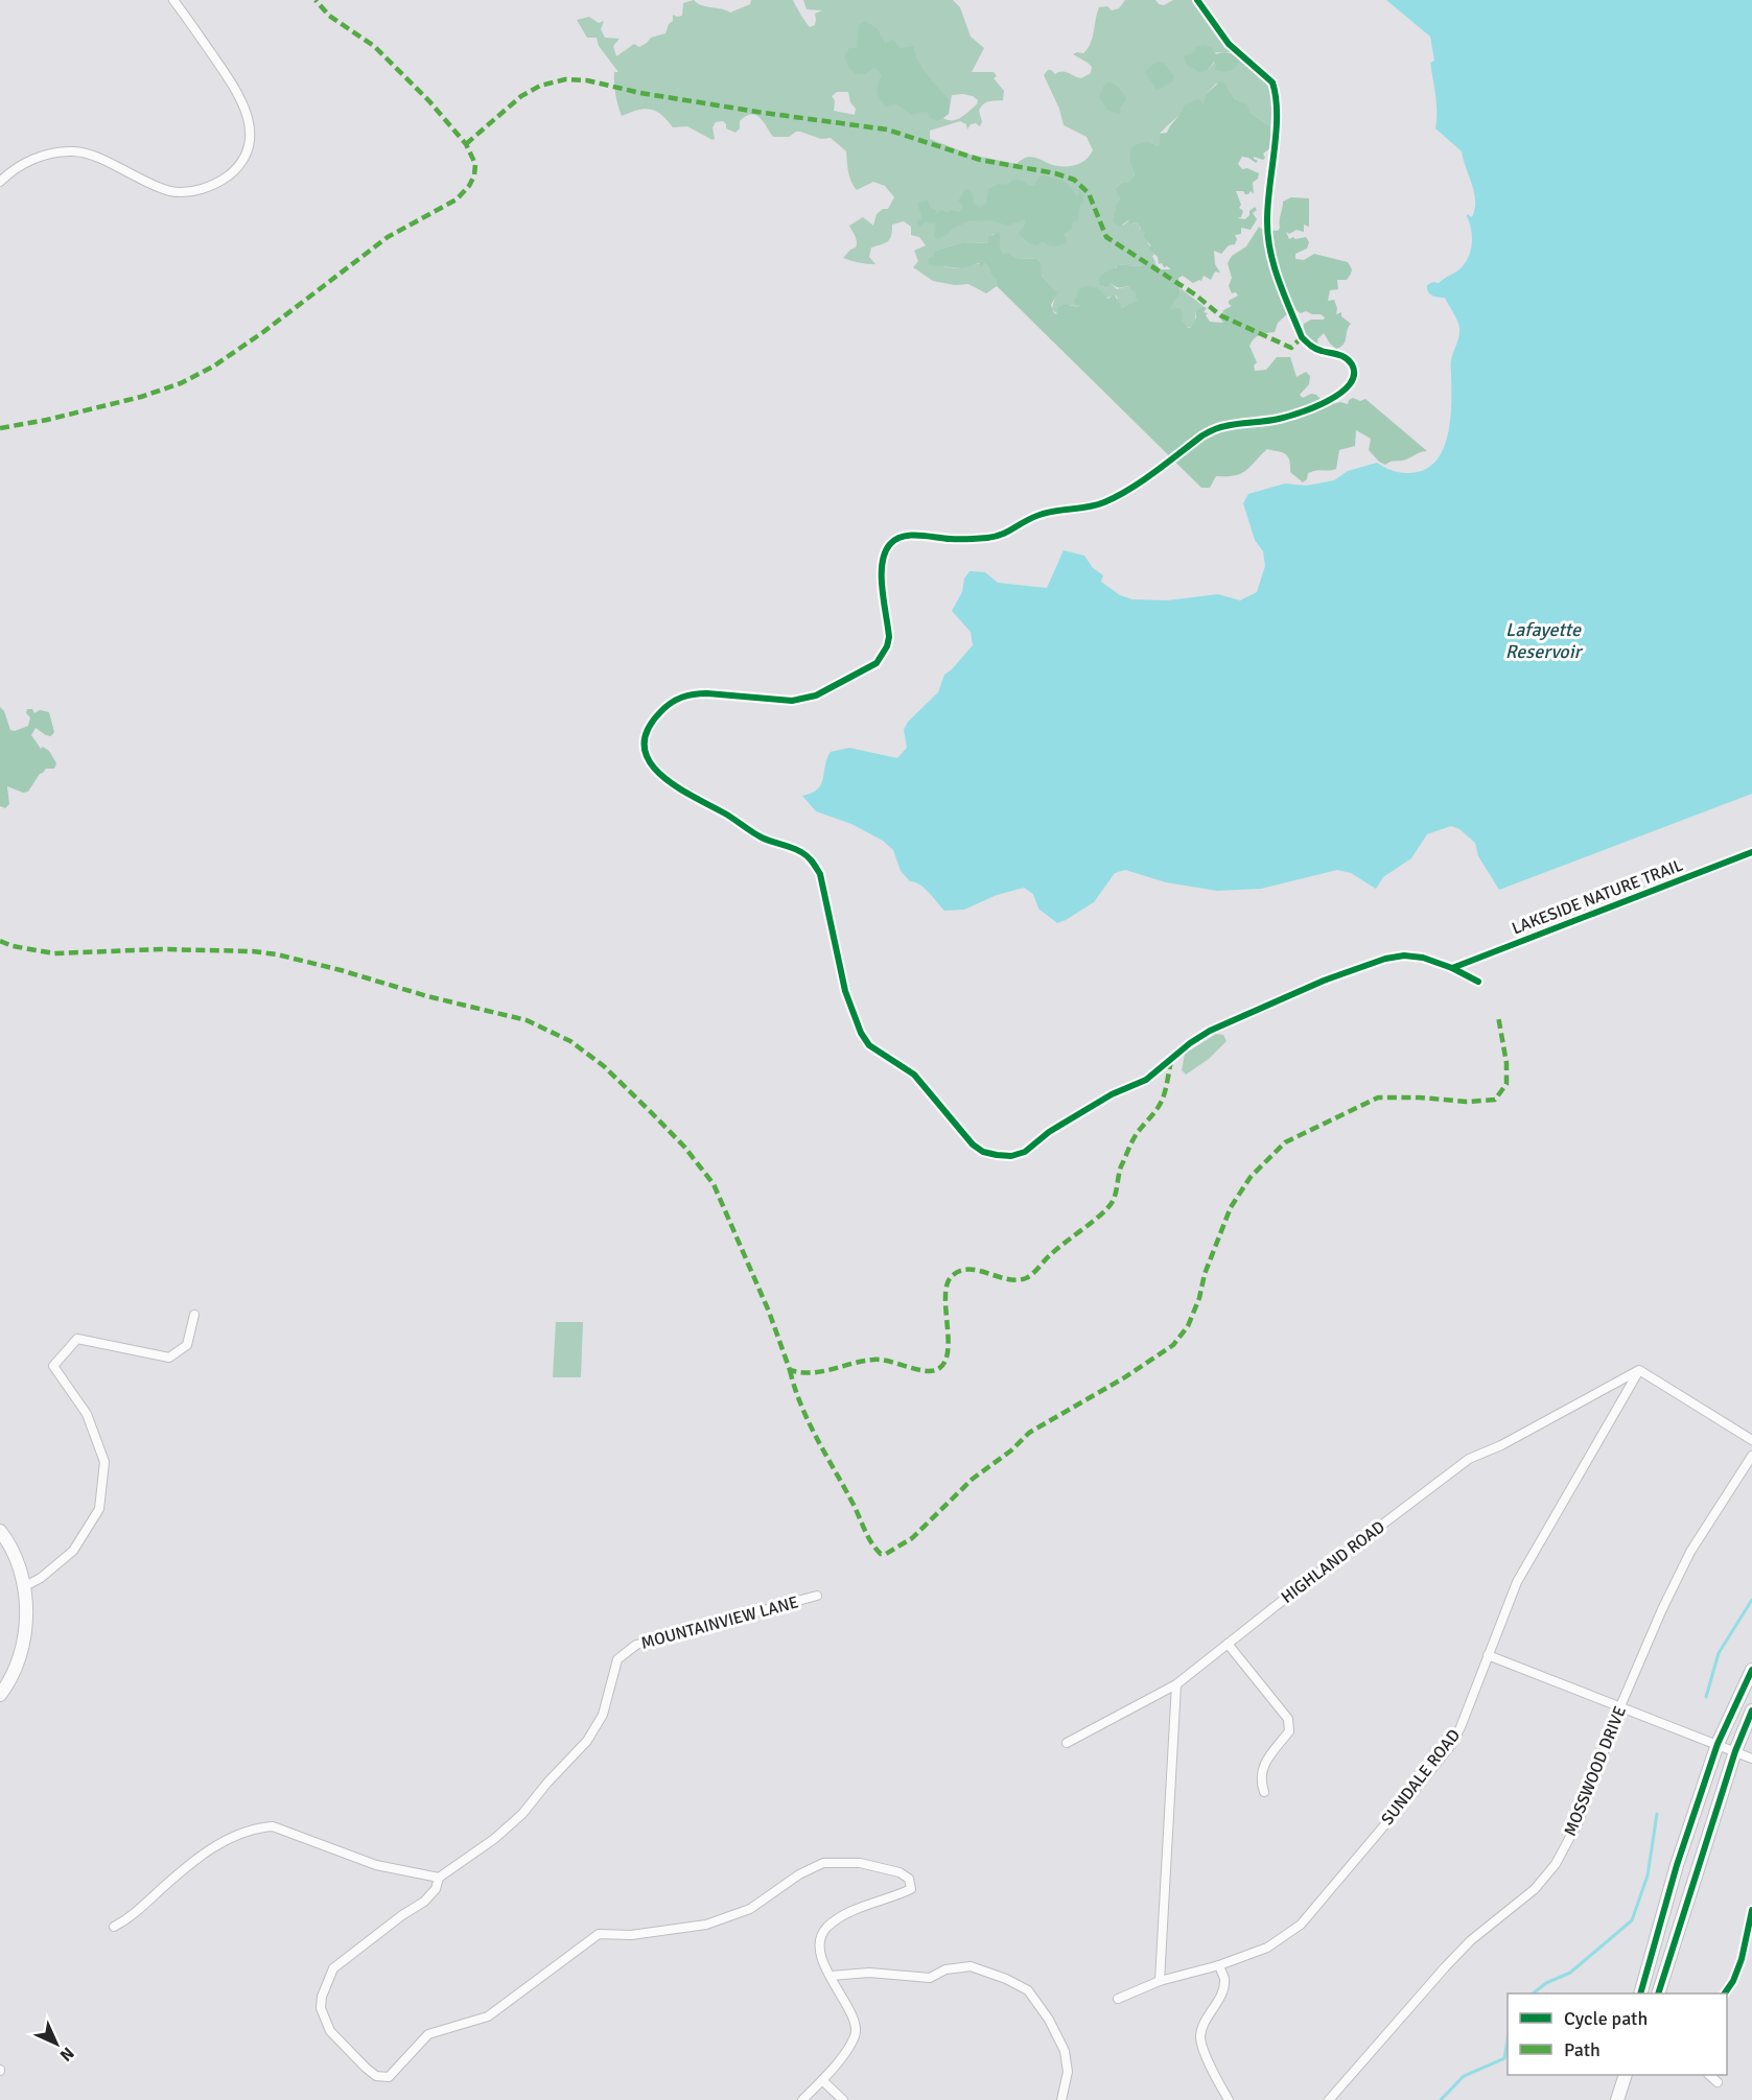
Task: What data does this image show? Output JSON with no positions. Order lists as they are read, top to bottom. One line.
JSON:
{"streets":{"street":["HIGHLAND ROAD","MOUNTAINVIEW LANE","MOSSWOOD DRIVE","SUNDALE ROAD"],"cycle path":["LAKESIDE NATURE TRAIL"]},"crossings":[["HIGHLAND ROAD","SUNDALE ROAD"]],"water":["Lafayette Reservoir"],"legend":["Cycle path","Path"],"north":"bottom right"}
